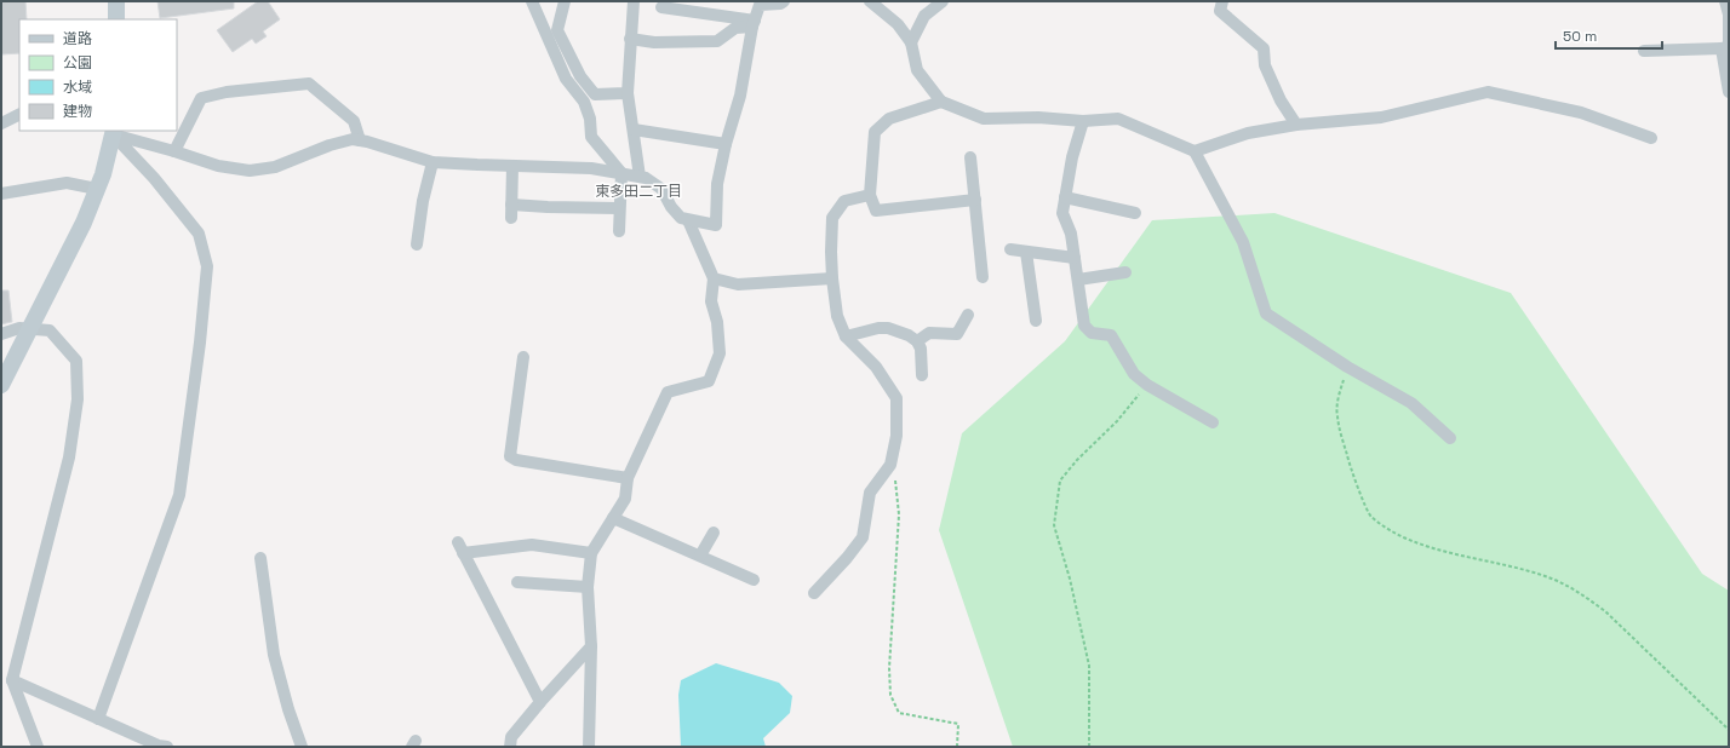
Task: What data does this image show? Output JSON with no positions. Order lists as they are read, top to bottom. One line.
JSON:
{"districts":["東多田二丁目"],"legend":["道路","公園","水域","建物"],"scale_bar":"50 m"}
